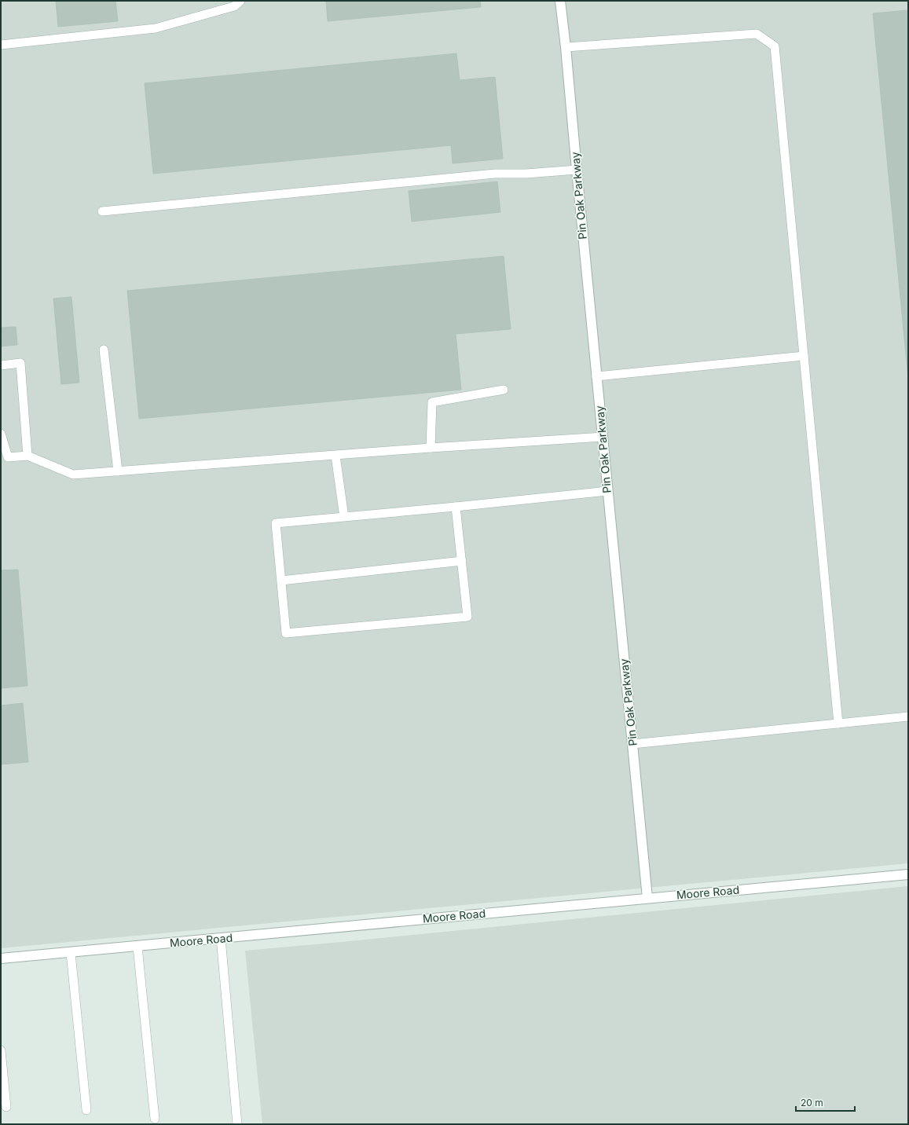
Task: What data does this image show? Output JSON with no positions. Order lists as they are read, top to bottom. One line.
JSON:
{"streets":{"street":["Pin Oak Parkway","Moore Road"]},"crossings":[["Pin Oak Parkway","Moore Road"]],"scale_bar":"20 m"}
